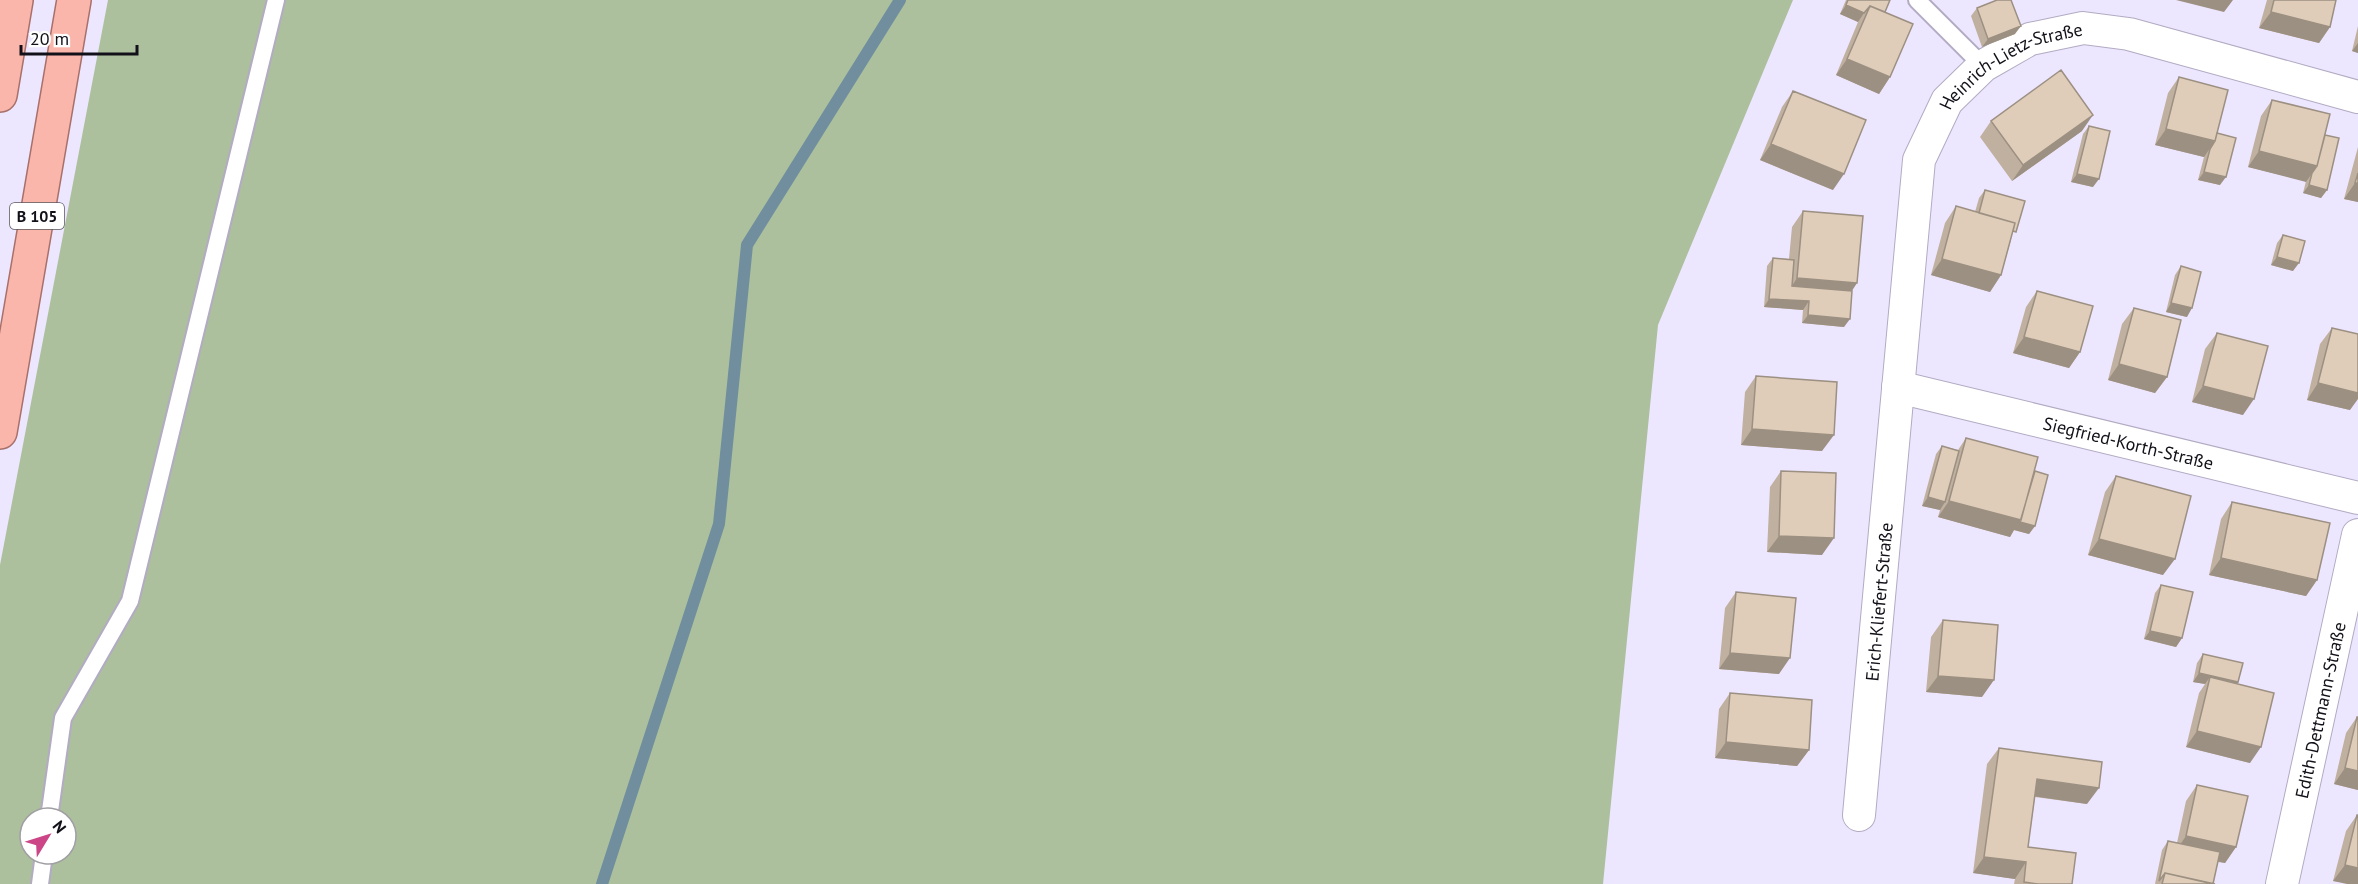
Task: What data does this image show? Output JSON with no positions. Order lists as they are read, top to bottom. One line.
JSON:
{"streets":{"highway":["B 105"],"street":["Heinrich-Lietz-Straße","Siegfried-Korth-Straße","Erich-Kliefert-Straße","Edith-Dettmann-Straße"]},"crossings":[["Heinrich-Lietz-Straße","Siegfried-Korth-Straße"],["Heinrich-Lietz-Straße","Erich-Kliefert-Straße"],["Siegfried-Korth-Straße","Erich-Kliefert-Straße"]],"scale_bar":"20 m","north":"top right"}
